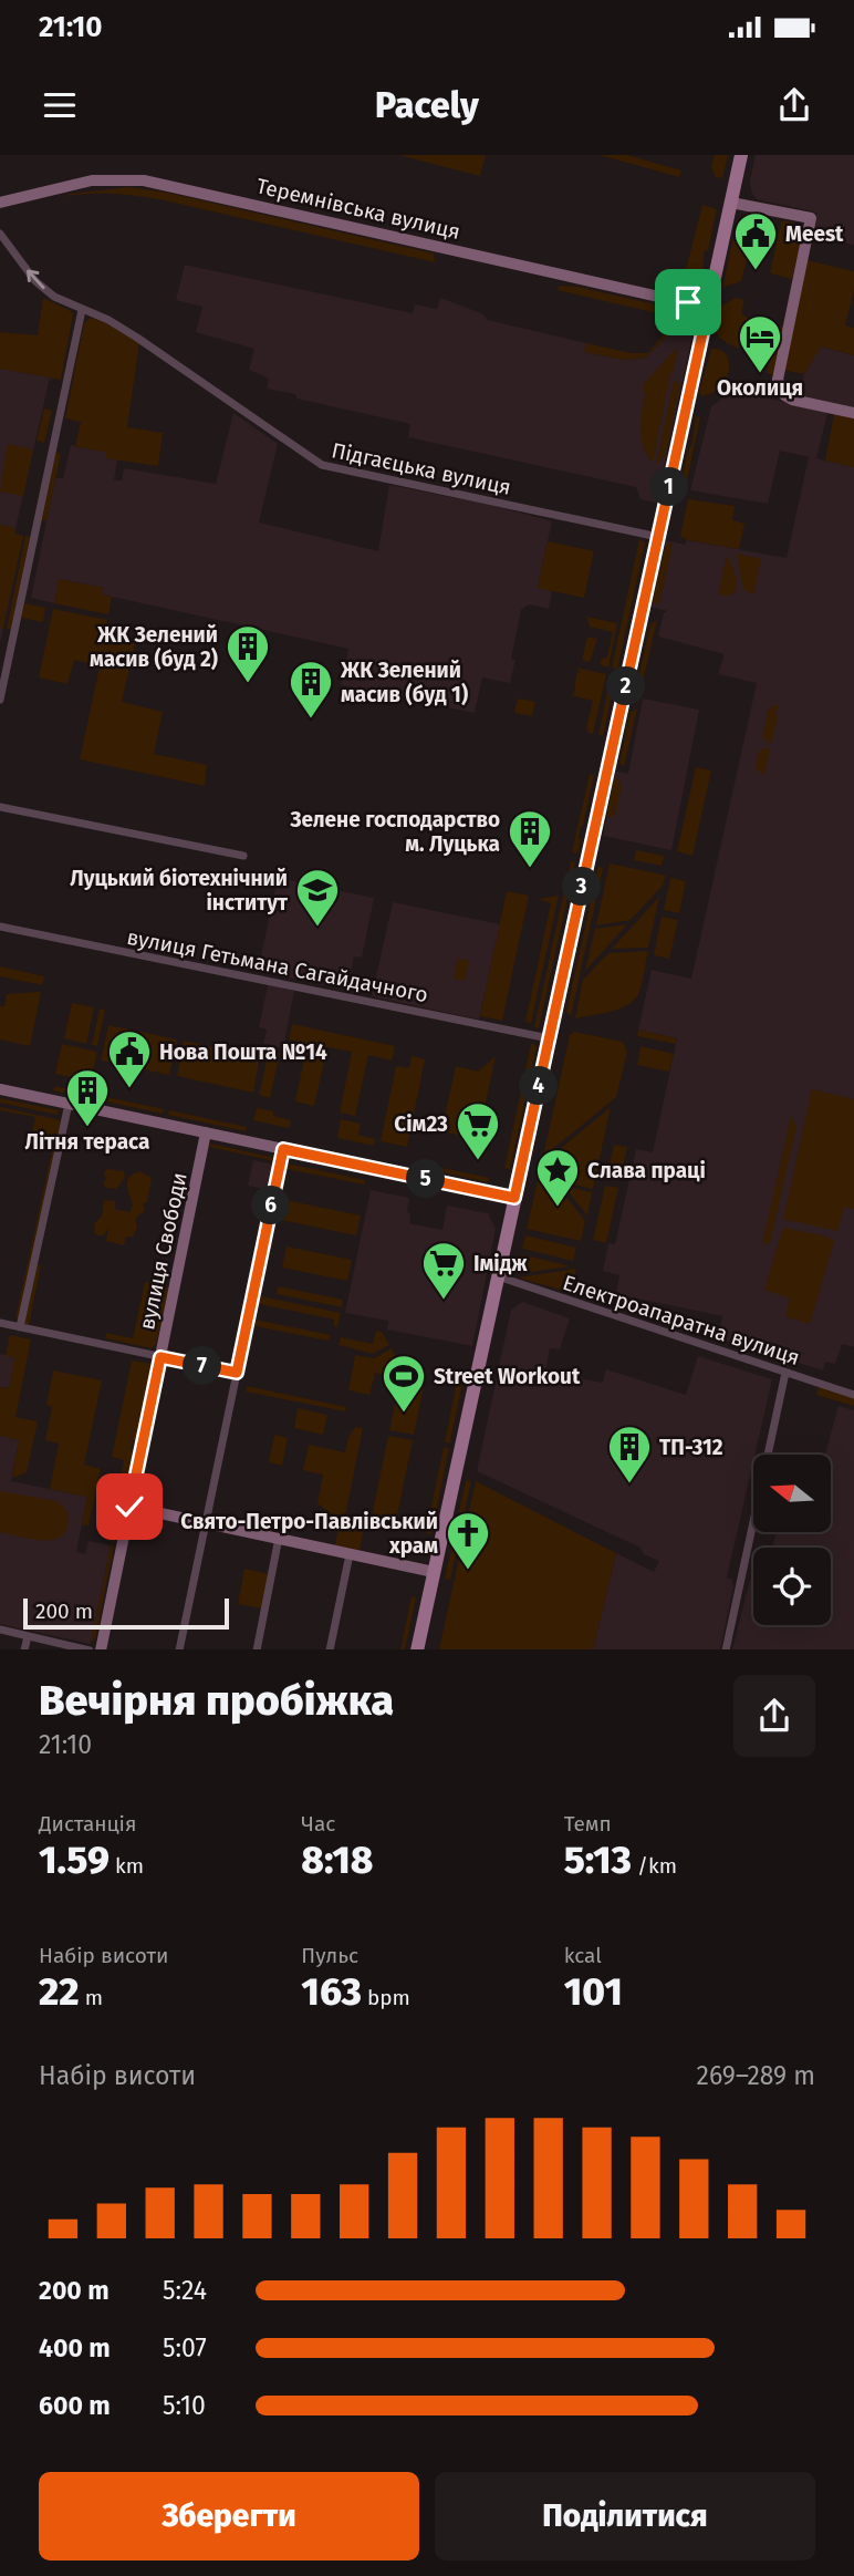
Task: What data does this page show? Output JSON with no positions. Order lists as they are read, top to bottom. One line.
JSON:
{"streets":{"street":["Теремнівська вулиця","Підгаєцька вулиця","вулиця Гетьмана Сагайдачного","вулиця Свободи","Електроапаратна вулиця"]},"places":{"public building":["Meest","Нова Пошта №14"],"hotel":["Околиця"],"building":["ЖК Зелений масив (буд 2)","ЖК Зелений масив (буд 1)","Зелене господарство м. Луцька","Літня тераса","ТП-312"],"school or university":["Луцький біотехнічний інститут"],"supermarket":["Сім23","Імідж"],"place":["Слава праці"],"sports":["Street Workout"],"church":["Свято-Петро-Павлівський храм"]},"scale_bar":"200 m","north":"left","page":{"status":"21:10","header":"Pacely","pins":["1","2","3","4","5","6","7"],"scale":"200 m","heading":["Вечірня пробіжка","21:10"],"stats":[["Дистанція","1.59 km"],["Час","8:18"],["Темп","5:13 /km"],["Набір висоти","22 m"],["Пульс","163 bpm"],["kcal","101"]],"chart":["Набір висоти","269–289 m"],"list":[{"name":"200 m","note":"5:24"},{"name":"400 m","note":"5:07"},{"name":"600 m","note":"5:10"}],"buttons":["Зберегти","Поділитися"]}}
